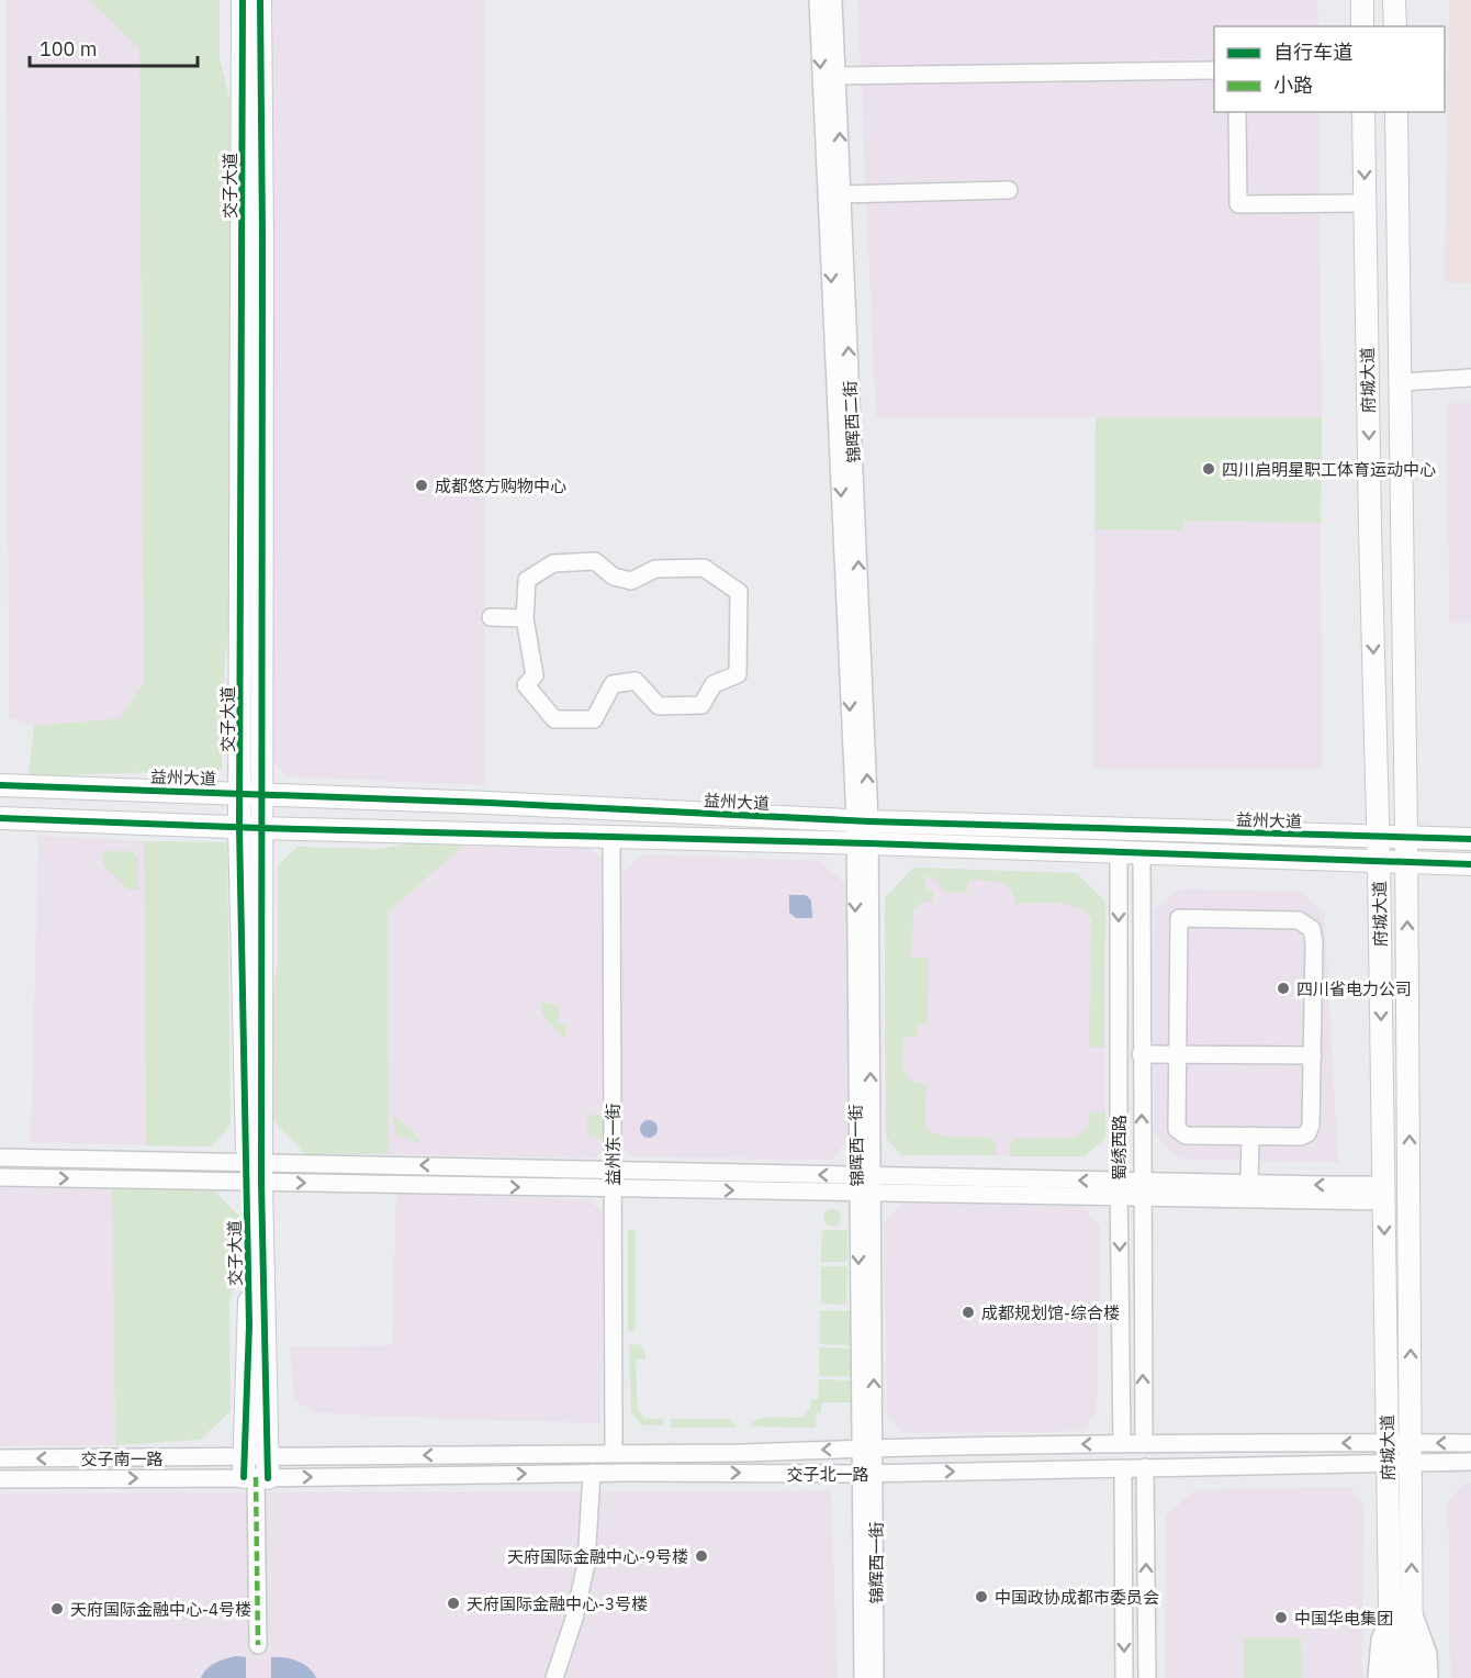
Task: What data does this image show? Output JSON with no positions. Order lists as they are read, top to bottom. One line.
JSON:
{"streets":{"main road":["交子大道","府城大道","益州大道"],"street":["锦晖西二街","益州东一街","锦晖西一街","蜀绣西路","交子南一路","交子北一路","锦辉西一街"]},"crossings":[["交子大道","益州大道"],["交子大道","交子南一路"],["交子大道","交子北一路"],["府城大道","益州大道"],["府城大道","交子北一路"],["锦晖西二街","益州大道"],["锦晖西二街","锦晖西一街"],["益州大道","益州东一街"],["益州大道","锦晖西一街"],["益州大道","蜀绣西路"],["益州东一街","交子北一路"],["锦晖西一街","交子北一路"],["锦晖西一街","锦辉西一街"],["蜀绣西路","交子北一路"],["交子南一路","交子北一路"],["交子北一路","锦辉西一街"]],"places":["四川启明星职工体育运动中心","成都悠方购物中心","四川省电力公司","成都规划馆-综合楼","天府国际金融中心-9号楼","中国政协成都市委员会","天府国际金融中心-3号楼","天府国际金融中心-4号楼","中国华电集团"],"legend":["自行车道","小路"],"scale_bar":"100 m"}
